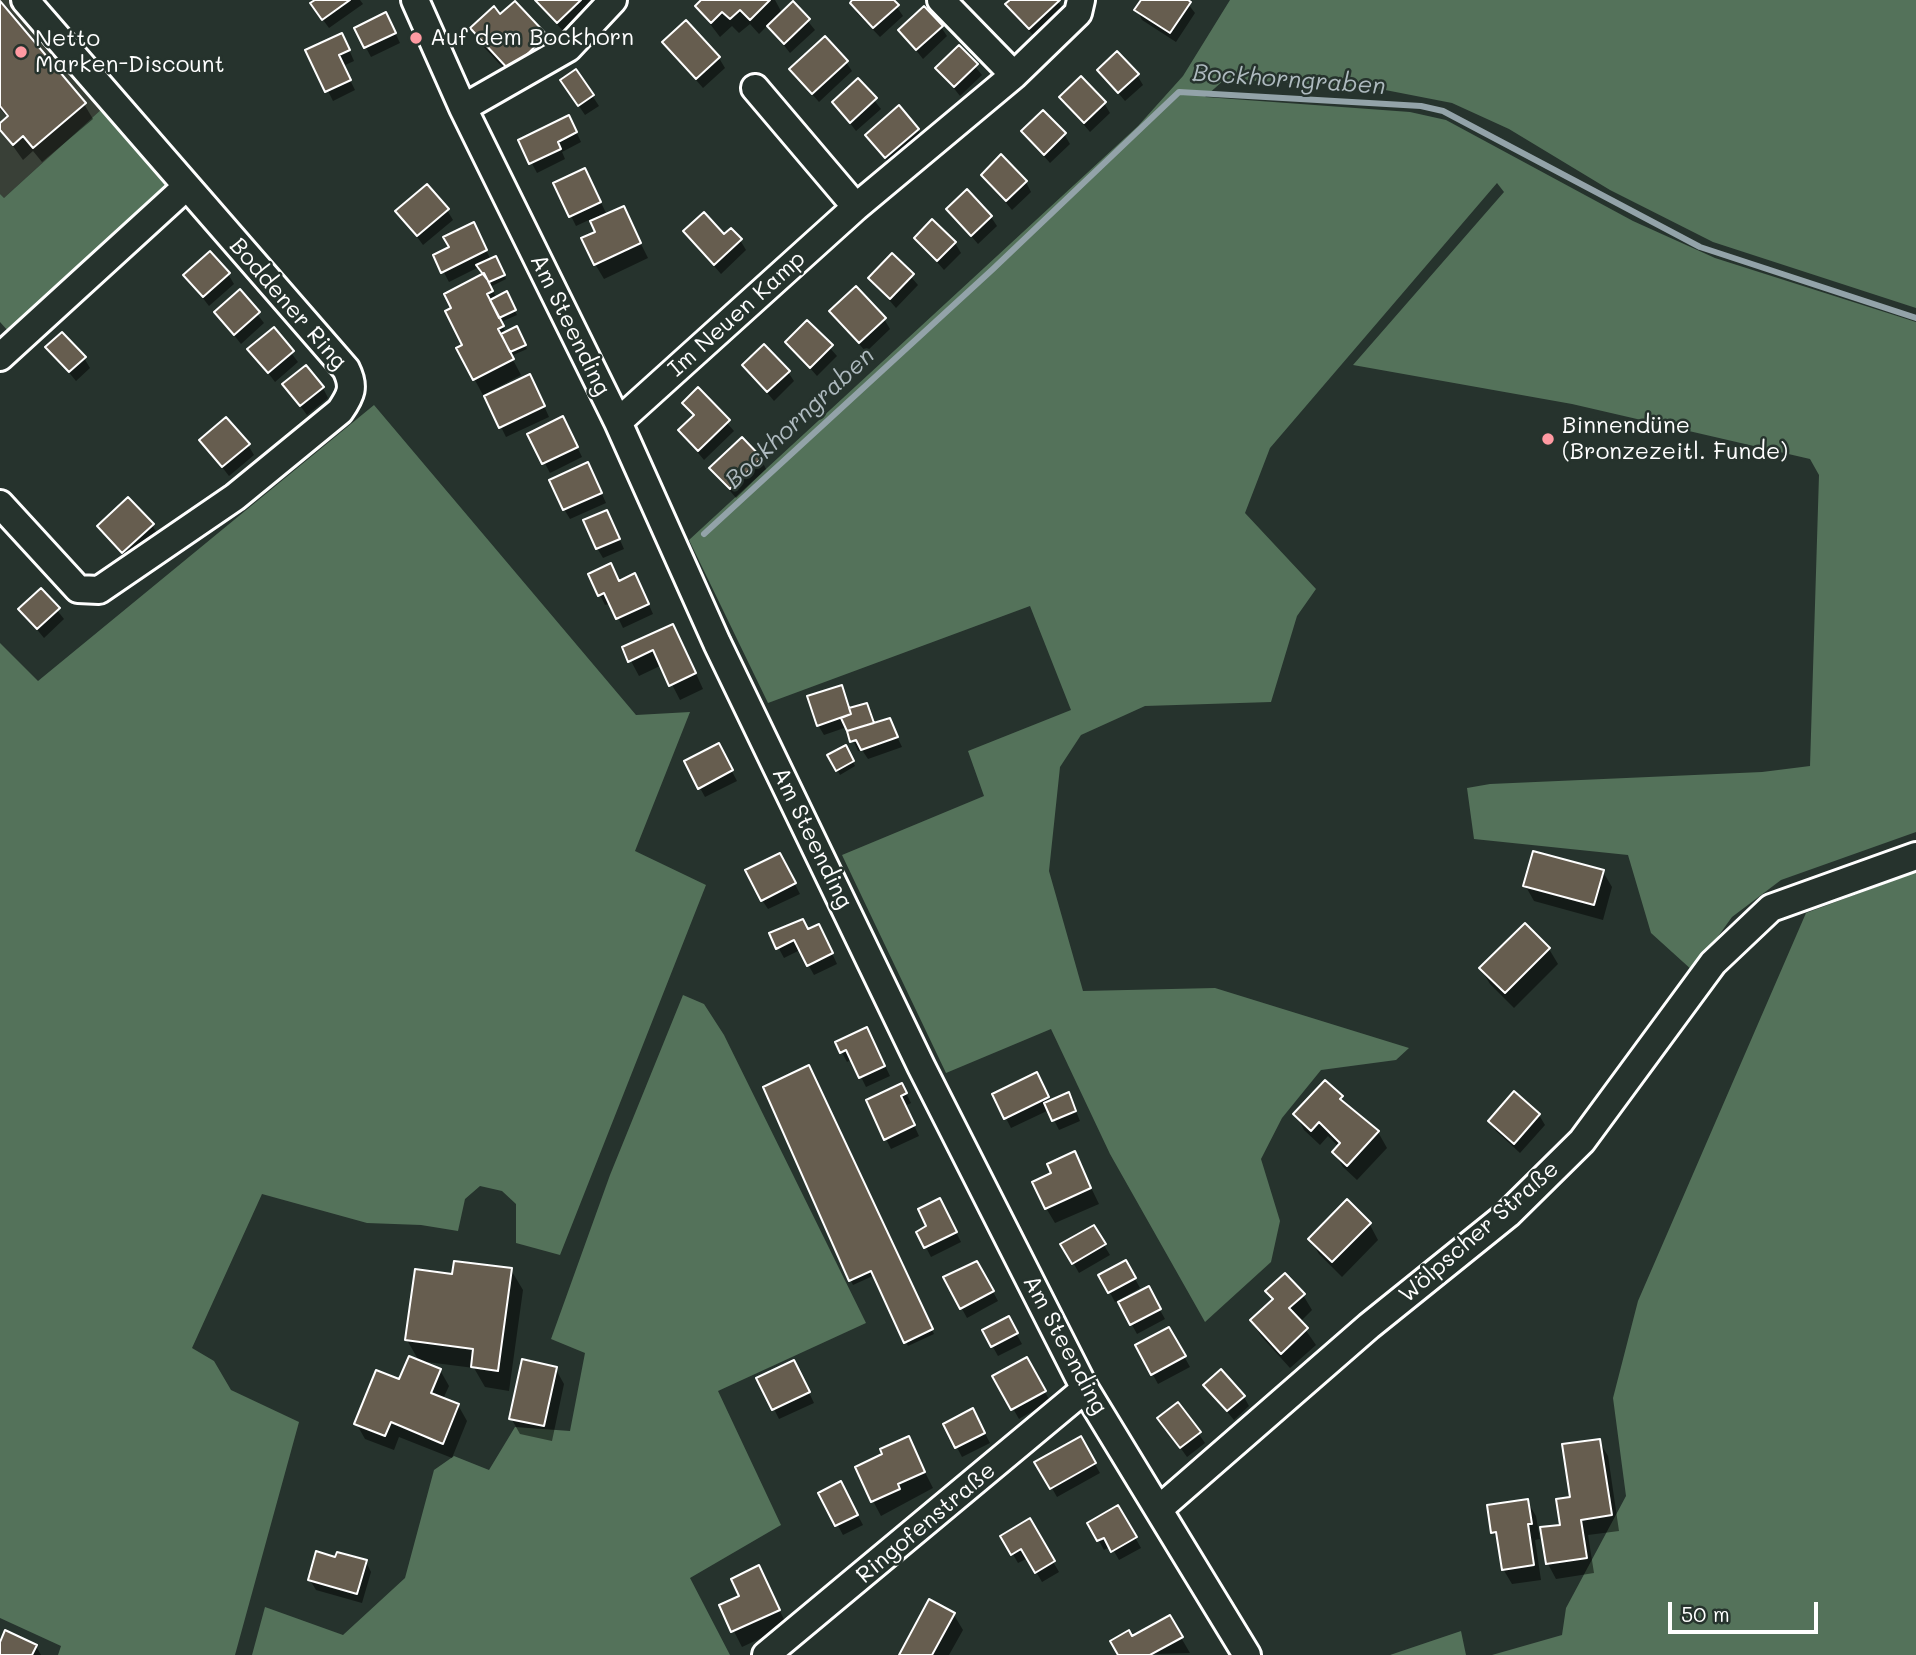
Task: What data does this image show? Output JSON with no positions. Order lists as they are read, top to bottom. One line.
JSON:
{"streets":{"street":["Boddener Ring","Im Neuen Kamp","Am Steending","Wölpscher Straße","Ringofenstraße"]},"crossings":[["Im Neuen Kamp","Am Steending"],["Am Steending","Wölpscher Straße"],["Am Steending","Ringofenstraße"]],"water":["Bockhorngraben"],"places":["Auf dem Bockhorn","Netto Marken-Discount","Binnendüne (Bronzezeitl. Funde)"],"scale_bar":"50 m"}
